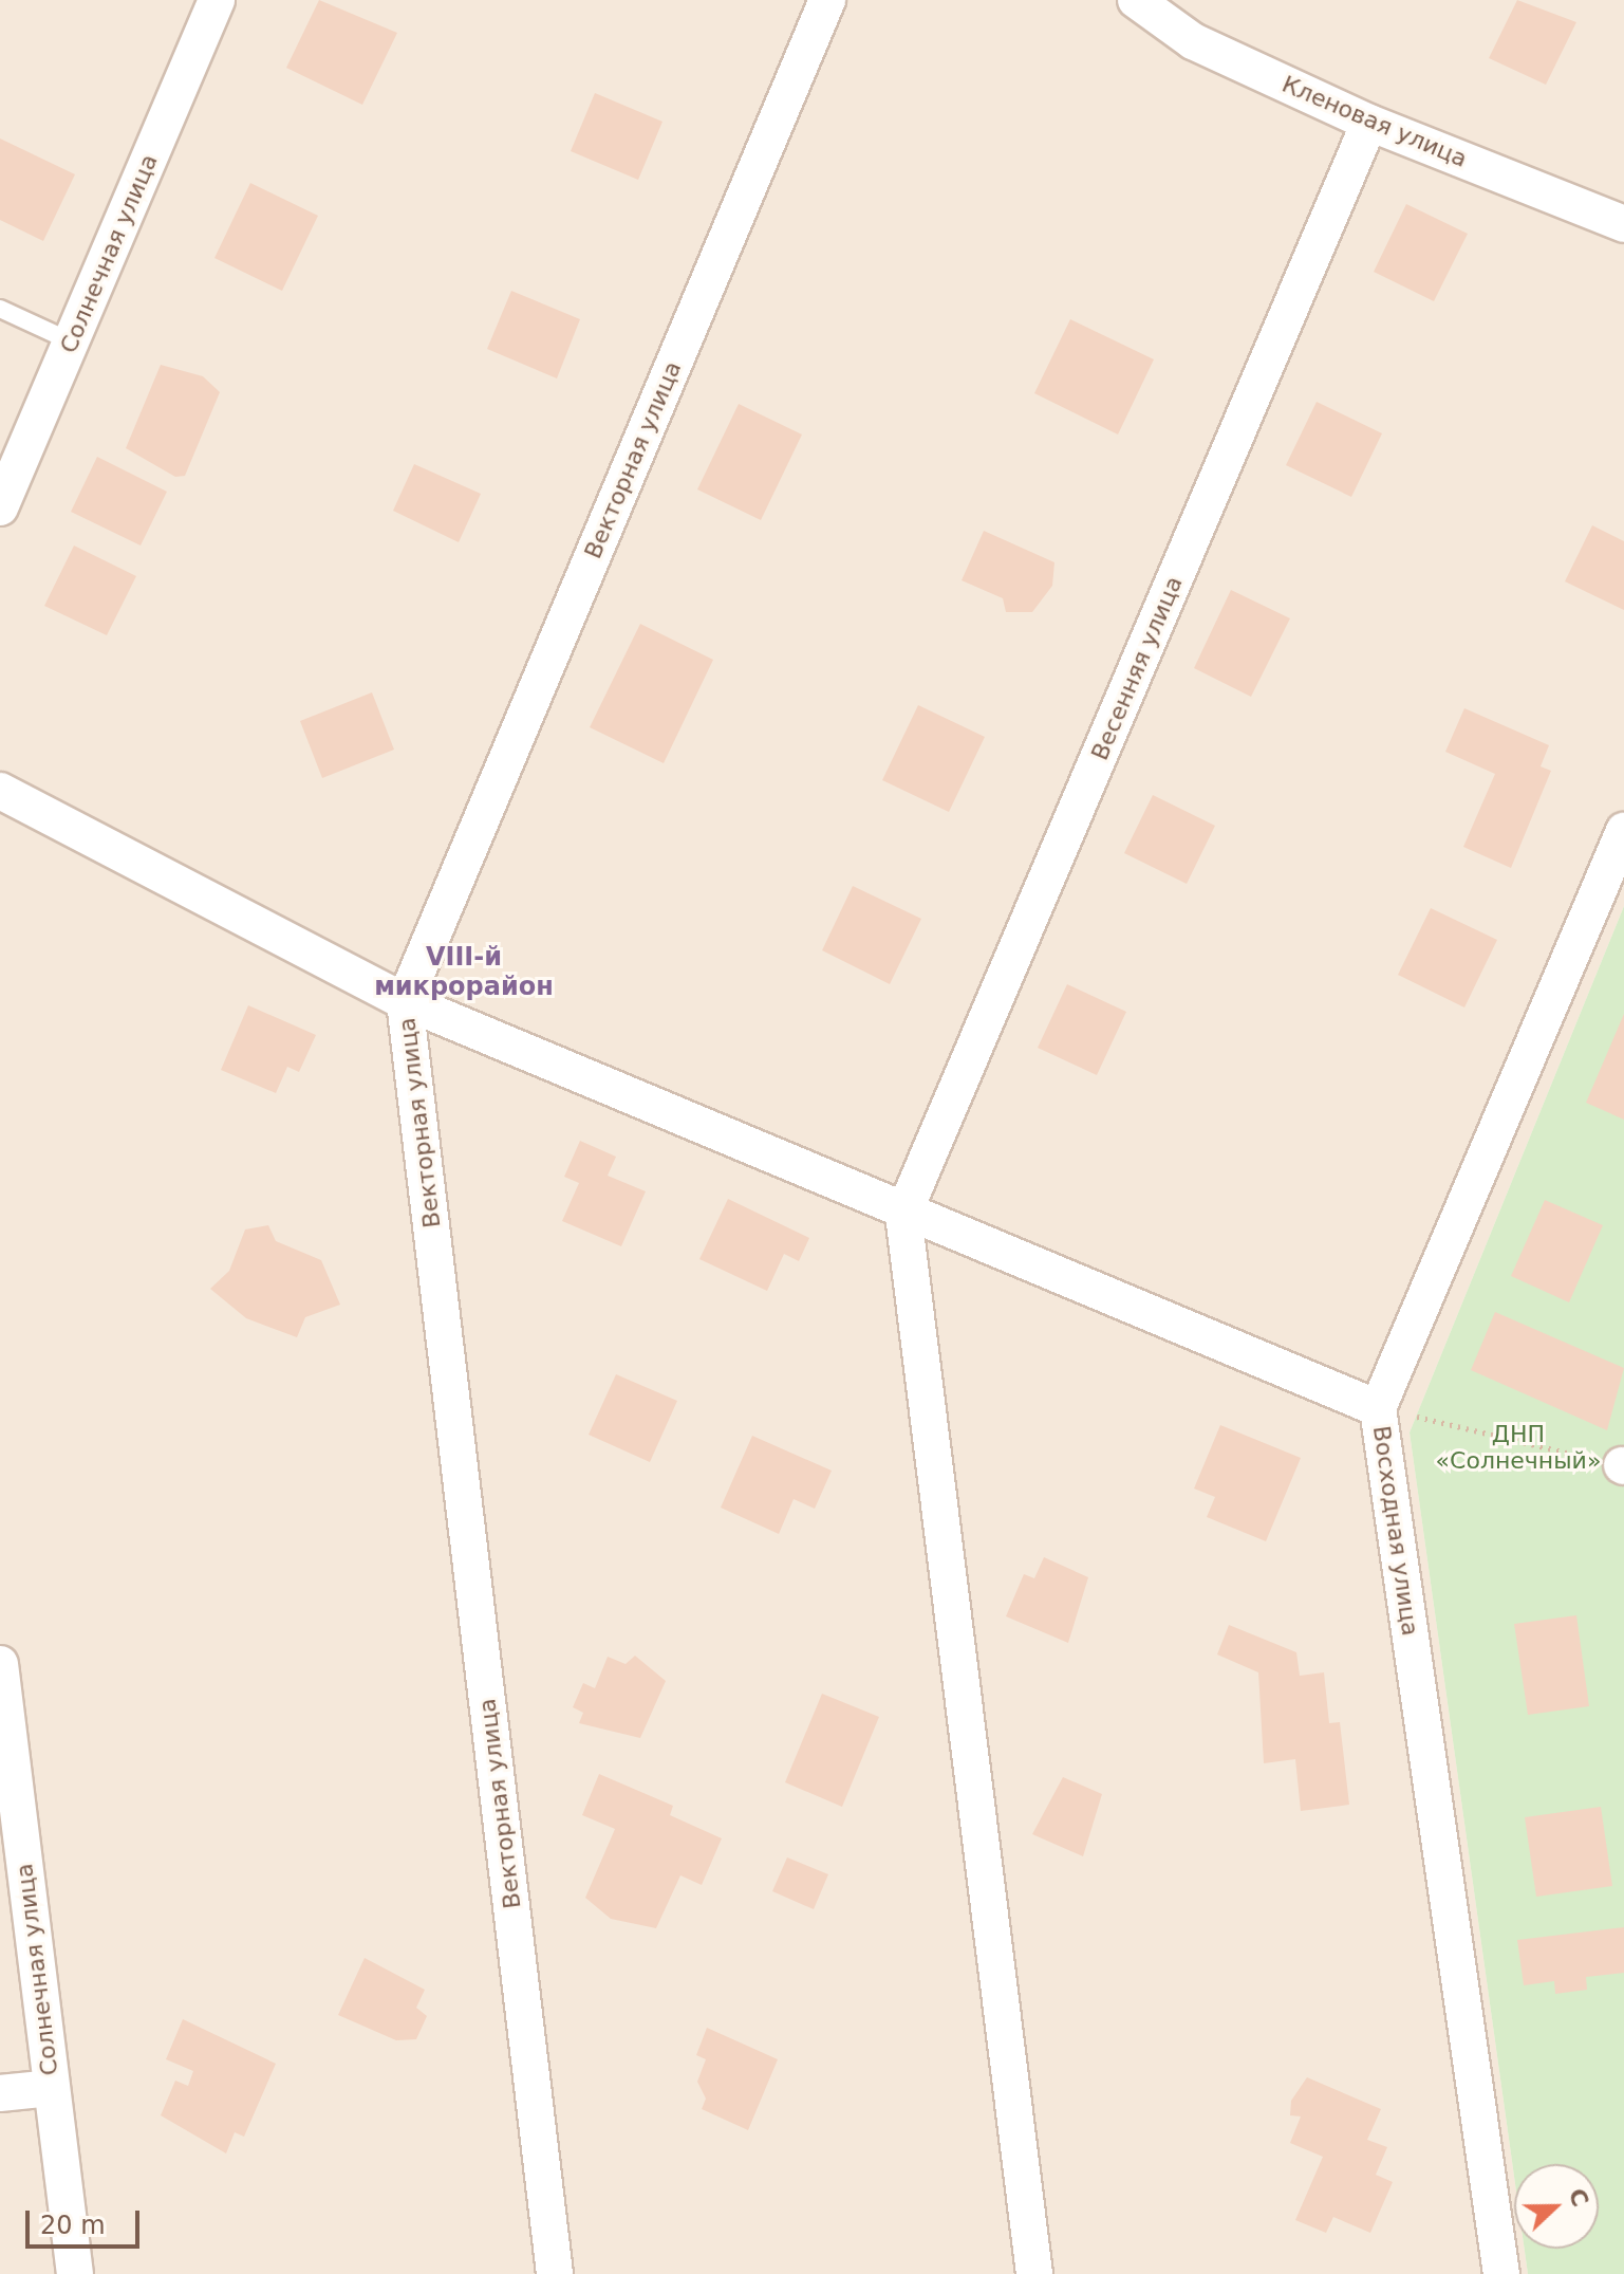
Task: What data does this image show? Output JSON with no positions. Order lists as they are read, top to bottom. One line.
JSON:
{"streets":{"street":["Кленовая улица","Солнечная улица","Векторная улица","Весенняя улица","Восходная улица"]},"crossings":[["Кленовая улица","Весенняя улица"]],"districts":["VIII-й микрорайон"],"parks":["ДНП «Солнечный»"],"scale_bar":"20 m","north":"right"}
